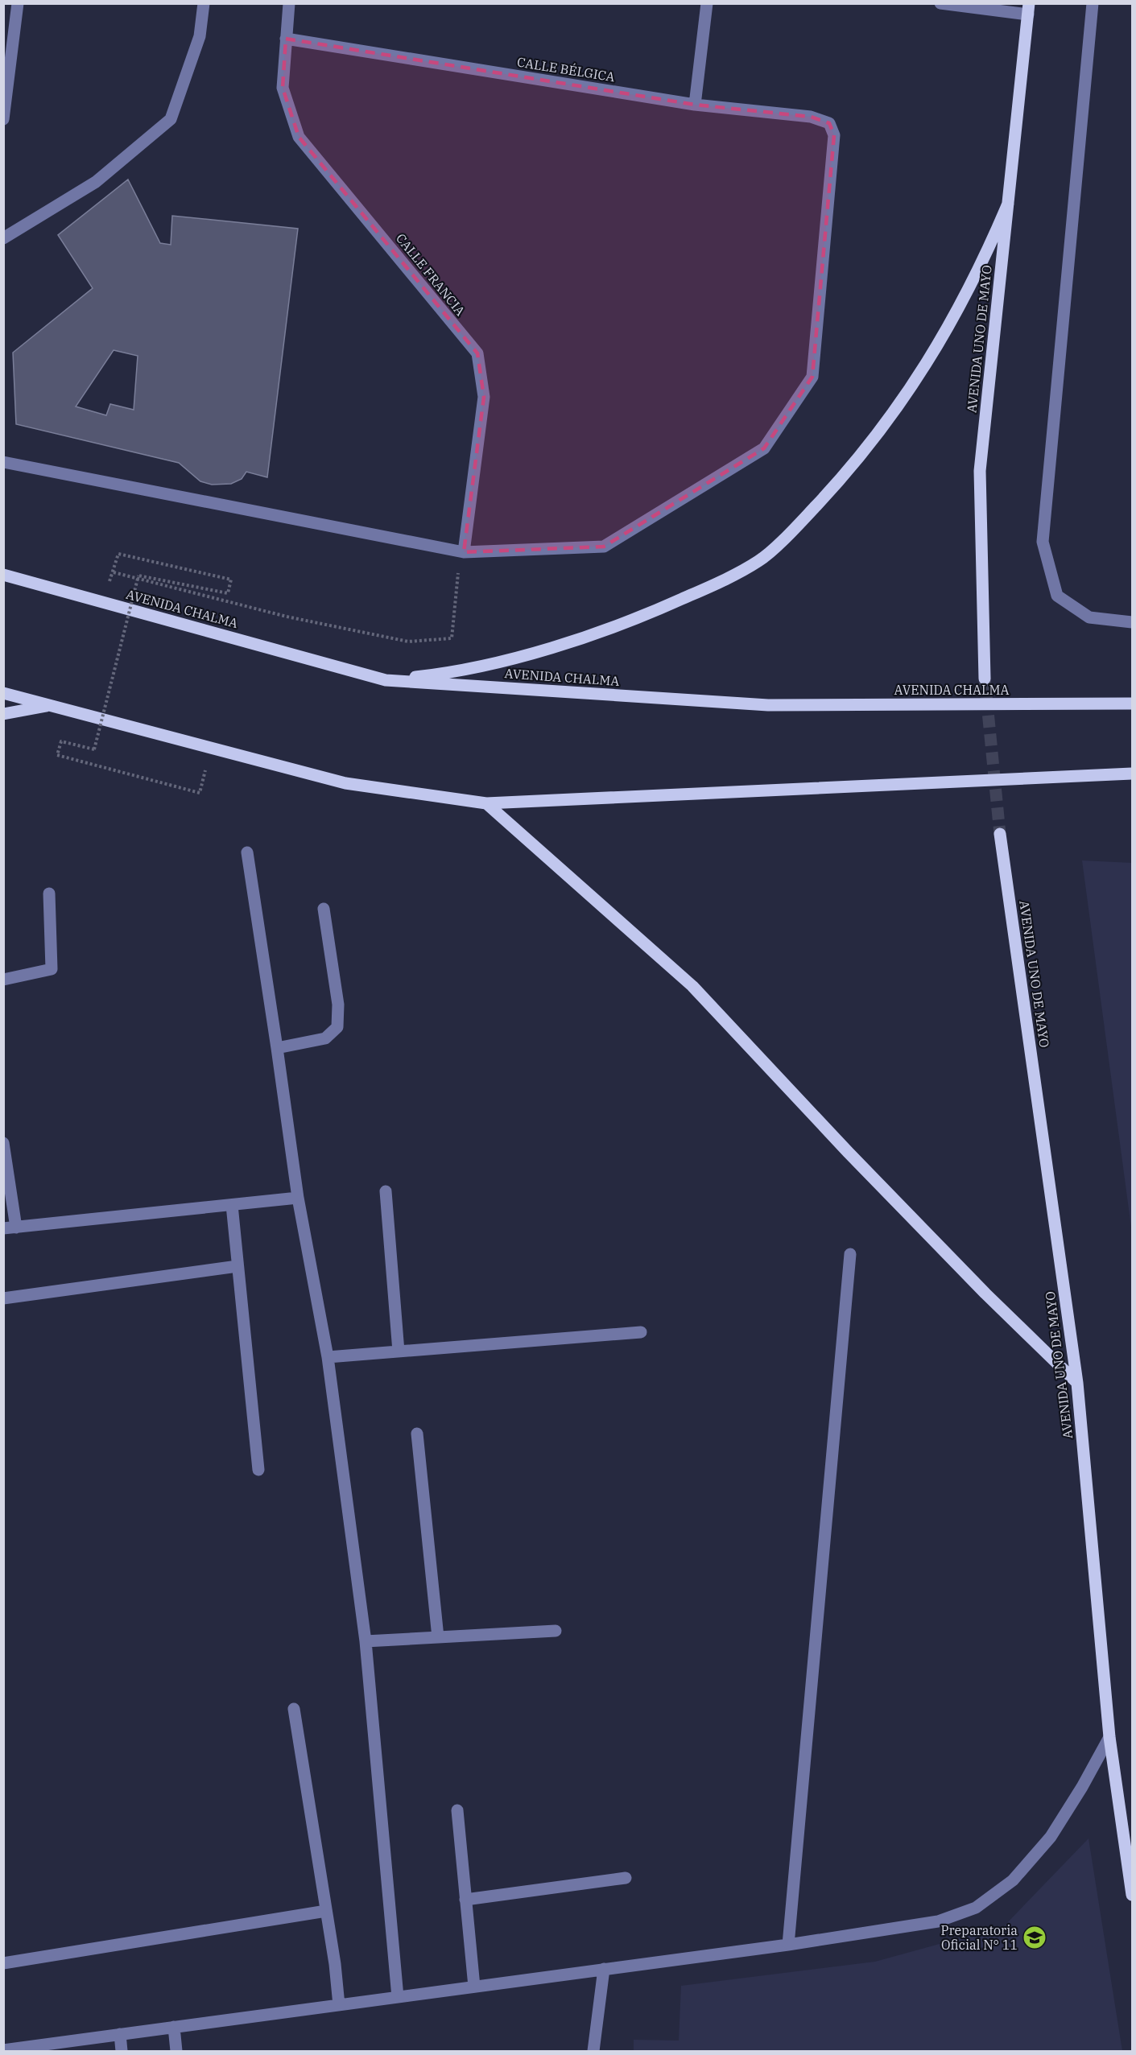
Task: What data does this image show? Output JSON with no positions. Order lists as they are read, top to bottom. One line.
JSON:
{"streets":{"main road":["AVENIDA UNO DE MAYO","AVENIDA CHALMA"],"street":["CALLE BÉLGICA","CALLE FRANCIA"]},"crossings":[["CALLE BÉLGICA","CALLE FRANCIA"]],"places":{"school or university":["Preparatoria Oficial N° 11"]}}
